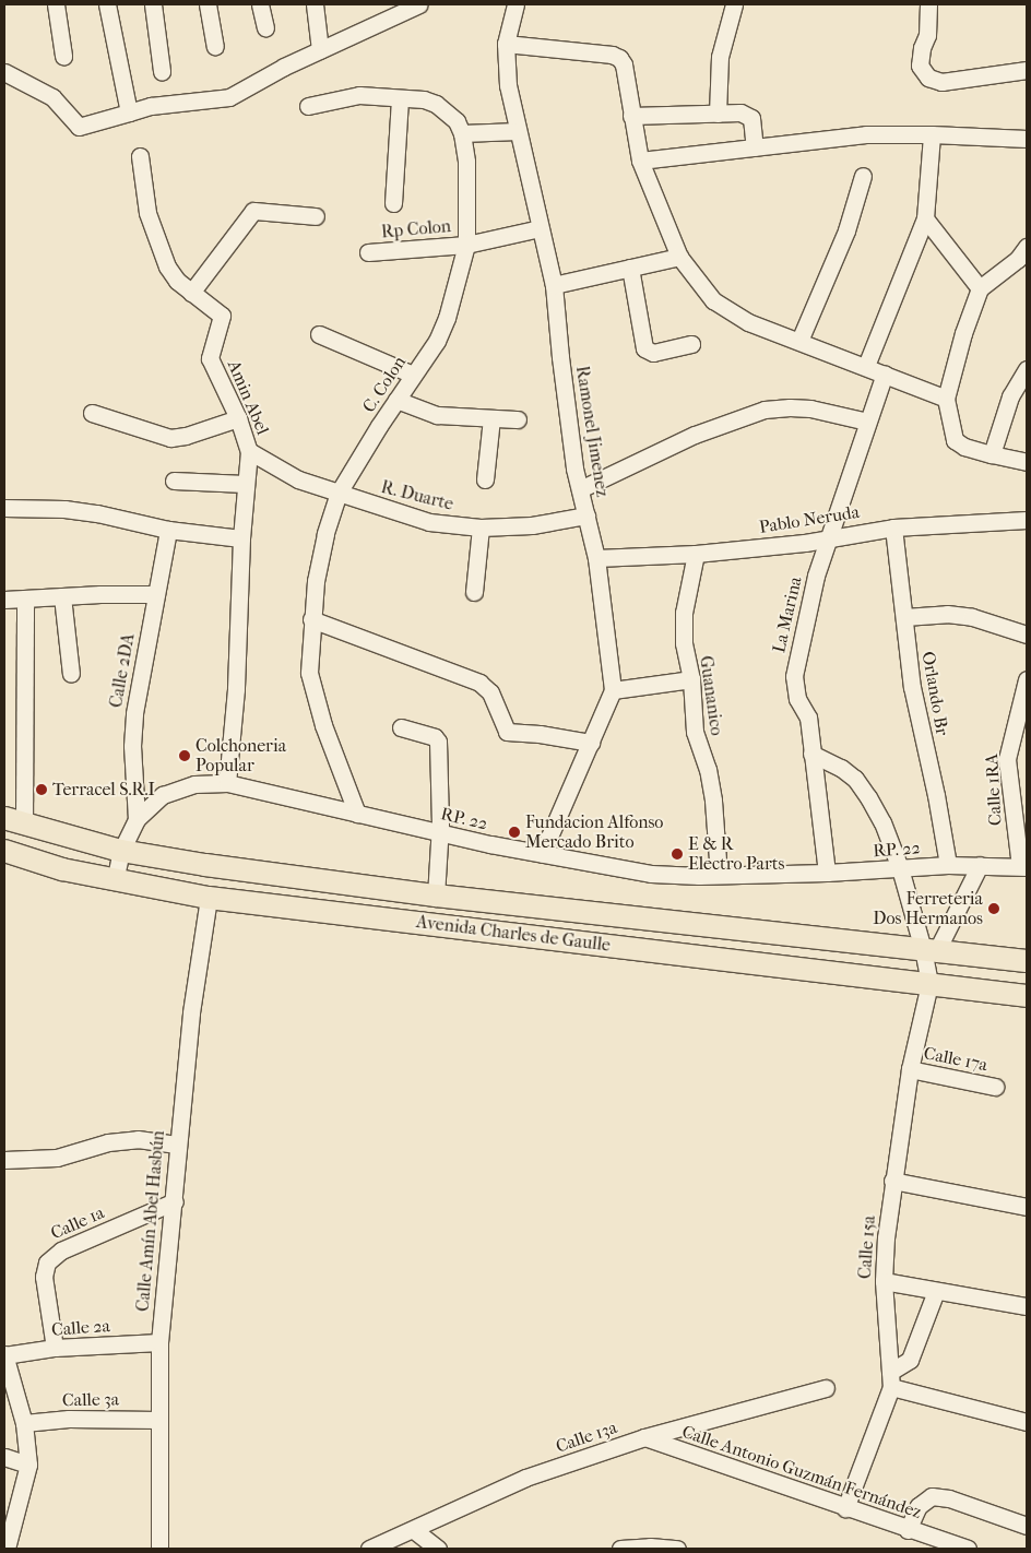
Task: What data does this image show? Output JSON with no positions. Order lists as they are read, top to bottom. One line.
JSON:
{"streets":{"main road":["Avenida Charles de Gaulle"],"street":["Rp Colon","C. Colon","Amin Abel","Ramonel Jimenez","R. Duarte","Pablo Neruda","La Marina","Calle 2DA","Orlando Br","Guananico","Calle 1RA","RP. 22","Calle 17a","Calle Amín Abel Hasbún","Calle 1a","Calle 15a","Calle 2a","Calle 3a","Calle 13a","Calle Antonio Guzmán Fernández"]},"crossings":[["Rp Colon","C. Colon"],["Rp Colon","Ramonel Jimenez"],["C. Colon","R. Duarte"],["C. Colon","RP. 22"],["Amin Abel","R. Duarte"],["Amin Abel","RP. 22"],["Ramonel Jimenez","R. Duarte"],["Ramonel Jimenez","Pablo Neruda"],["Ramonel Jimenez","RP. 22"],["Pablo Neruda","La Marina"],["Pablo Neruda","Orlando Br"],["Pablo Neruda","Guananico"],["La Marina","RP. 22"],["Calle 2DA","RP. 22"],["Orlando Br","RP. 22"],["Guananico","RP. 22"],["Calle 1RA","RP. 22"],["RP. 22","Avenida Charles de Gaulle"],["Avenida Charles de Gaulle","Calle Amín Abel Hasbún"],["Avenida Charles de Gaulle","Calle 15a"],["Calle 17a","Calle 15a"],["Calle Amín Abel Hasbún","Calle 1a"],["Calle Amín Abel Hasbún","Calle 2a"],["Calle Amín Abel Hasbún","Calle 3a"],["Calle 1a","Calle 2a"],["Calle 15a","Calle Antonio Guzmán Fernández"],["Calle 13a","Calle Antonio Guzmán Fernández"]],"places":["Colchoneria Popular","Terracel S.R.I","Fundacion Alfonso Mercado Brito","E & R Electro Parts","Ferreteria Dos Hermanos"]}
